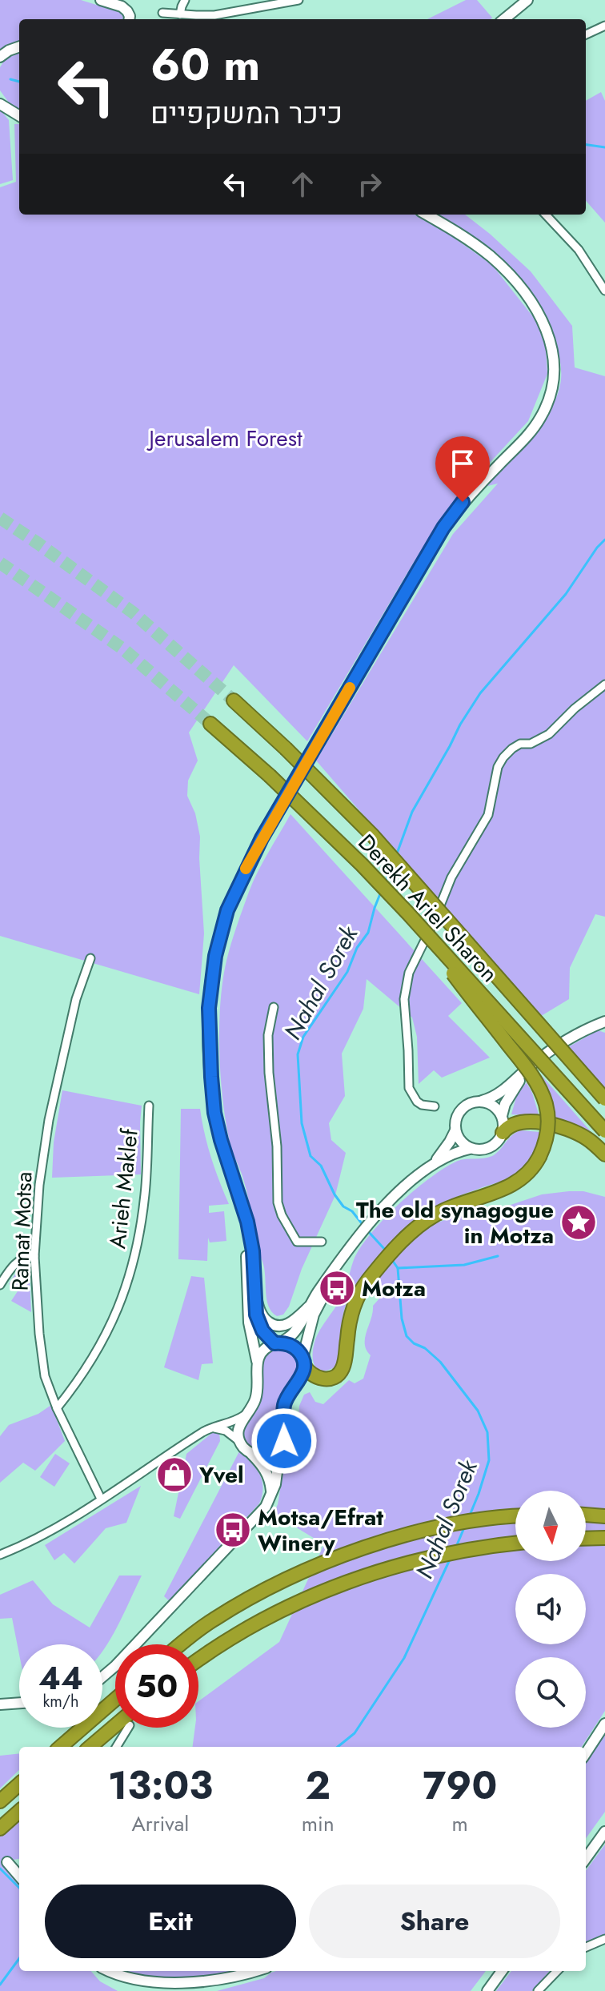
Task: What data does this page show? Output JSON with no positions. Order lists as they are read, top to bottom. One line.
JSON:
{"streets":{"highway":["Derekh Ariel Sharon"],"street":["Arieh Maklef","Ramat Motsa"]},"crossings":[["Arieh Maklef","Ramat Motsa"]],"water":["Nahal Sorek"],"parks":["Jerusalem Forest"],"places":{"place":["The old synagogue in Motza"],"bus stop":["Motza","Motsa/Efrat Winery"],"shop":["Yvel"]},"north":"bottom","page":{"turn":["60 m","כיכר המשקפיים"],"speed":"44 km/h","limit":"50","eta":["13:03","Arrival","2","min","790","m"],"buttons":["Exit","Share"]}}
